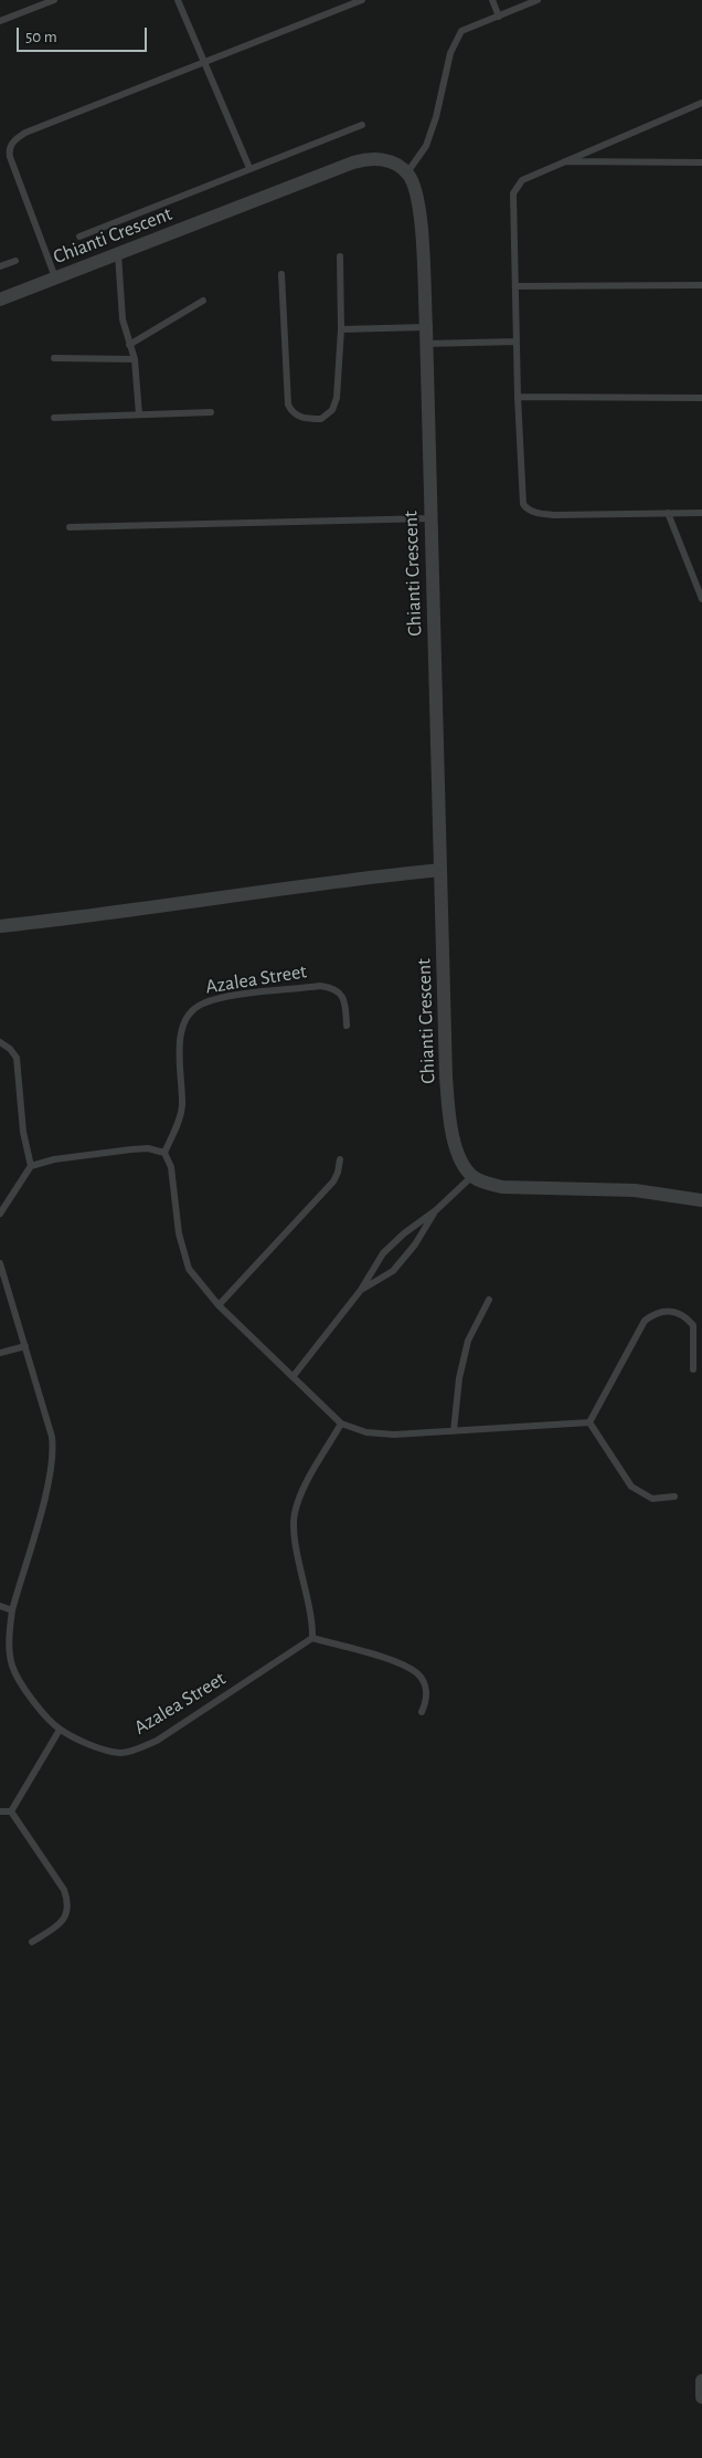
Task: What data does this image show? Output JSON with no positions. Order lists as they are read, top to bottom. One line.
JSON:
{"streets":{"street":["Chianti Crescent"],"lane":["Azalea Street"]},"scale_bar":"50 m"}
